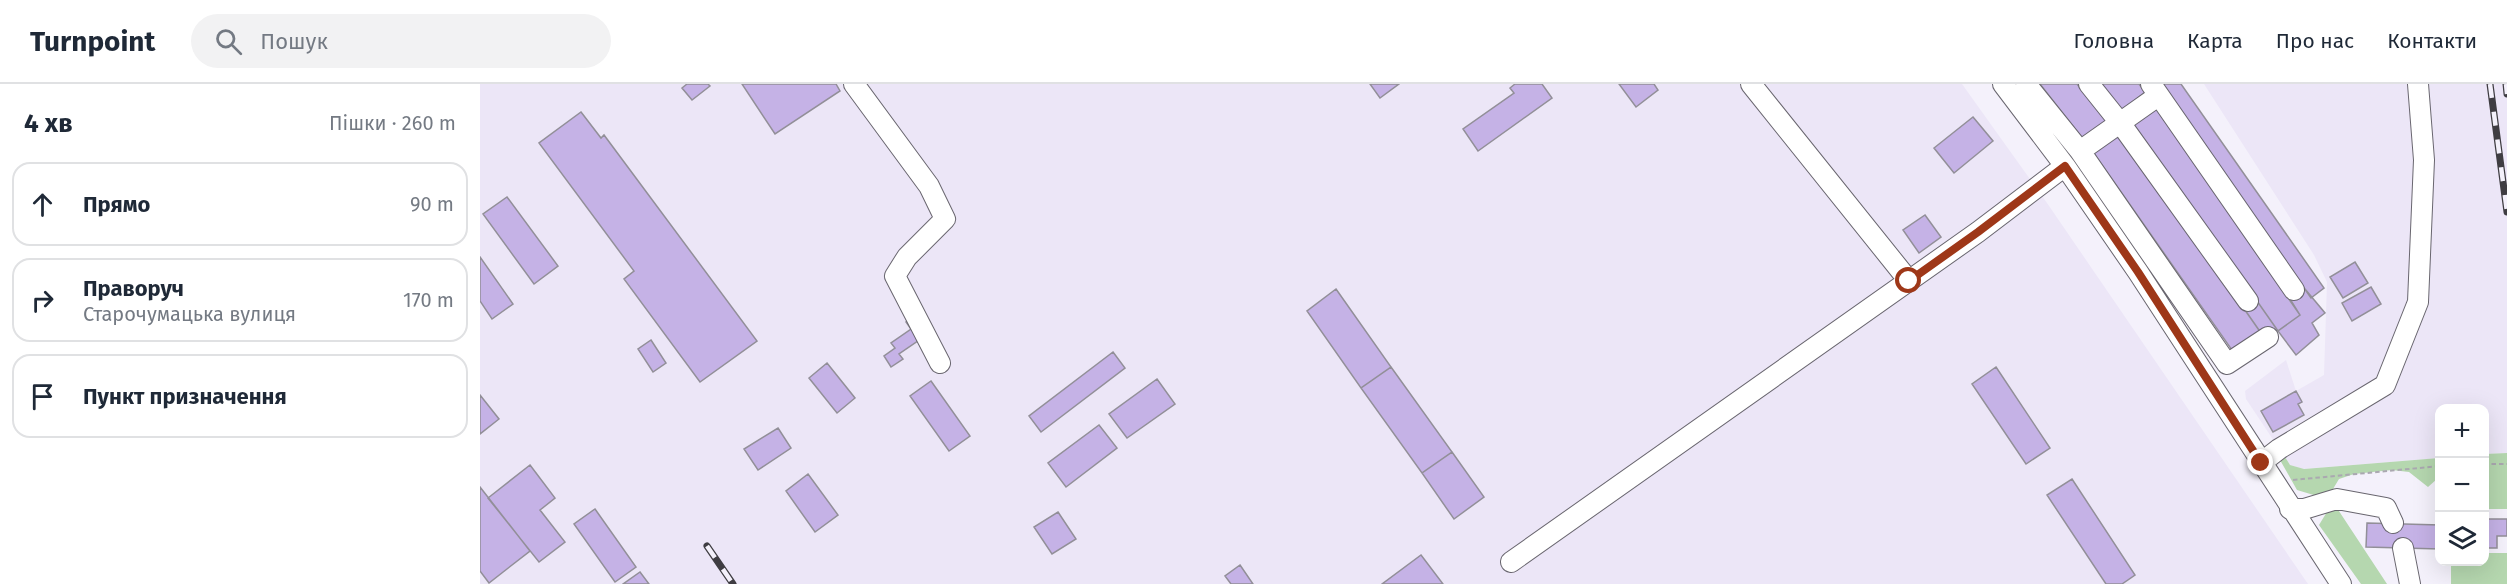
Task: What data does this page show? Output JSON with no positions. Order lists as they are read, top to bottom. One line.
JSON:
{"page":{"header":"Turnpoint","search":"Пошук","nav":["Головна","Карта","Про нас","Контакти"],"heading":["4 хв","Пішки · 260 m"],"list":[["Прямо","90 m"],["Праворуч","Старочумацька вулиця","170 m"],"Пункт призначення"],"map_buttons":["+","−"]}}
